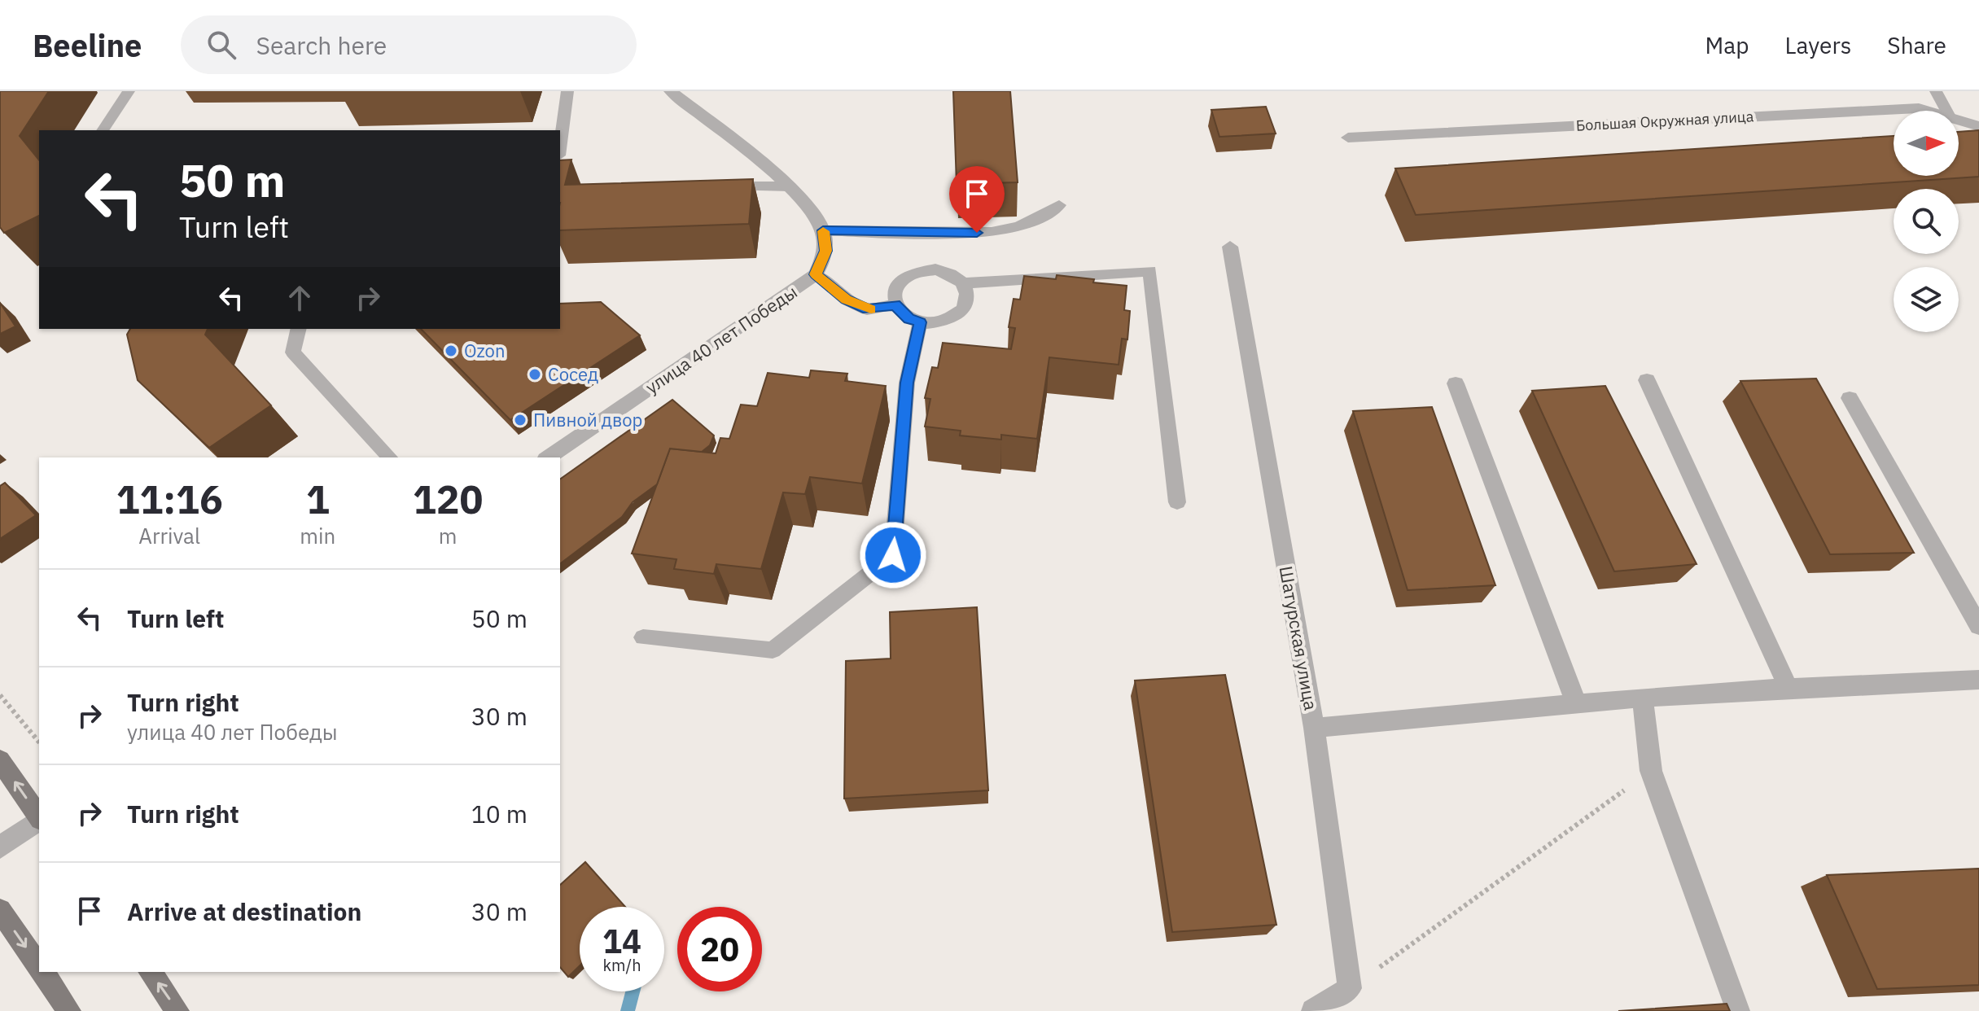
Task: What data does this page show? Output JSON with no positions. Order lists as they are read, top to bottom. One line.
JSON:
{"streets":{"street":["Большая Окружная улица","улица 40 лет Победы","Шатурская улица"]},"places":["Ozon","Сосед","Пивной двор"],"north":"right","page":{"header":"Beeline","search":"Search here","nav":["Map","Layers","Share"],"turn":["50 m","Turn left"],"eta":["11:16","Arrival","1","min","120","m"],"list":[{"name":"Turn left","value":"50 m"},{"name":"Turn right","note":"улица 40 лет Победы","value":"30 m"},{"name":"Turn right","value":"10 m"},{"name":"Arrive at destination","value":"30 m"}],"speed":"14 km/h","limit":"20"}}
